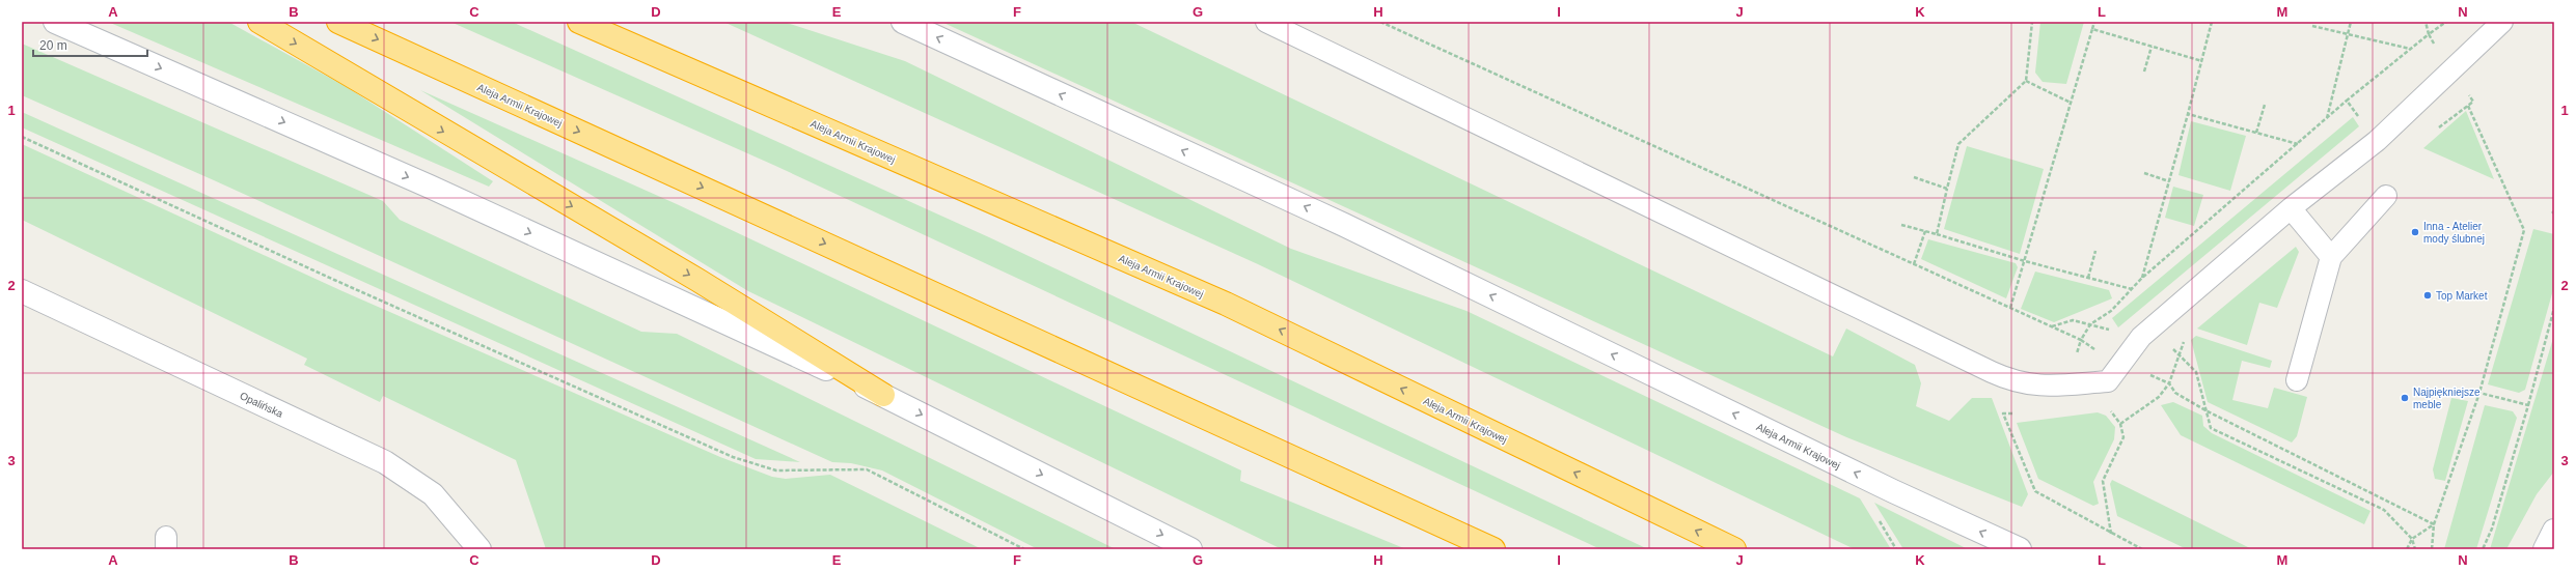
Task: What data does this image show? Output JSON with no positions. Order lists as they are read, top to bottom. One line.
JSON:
{"streets":{"highway":["Aleja Armii Krajowej"],"main road":["Opalińska"]},"places":["Inna - Atelier mody ślubnej","Top Market","Najpiękniejsze meble"],"scale_bar":"20 m","grid":{"columns":["A","B","C","D","E","F","G","H","I","J","K","L","M","N"],"rows":["1","2","3"]}}
